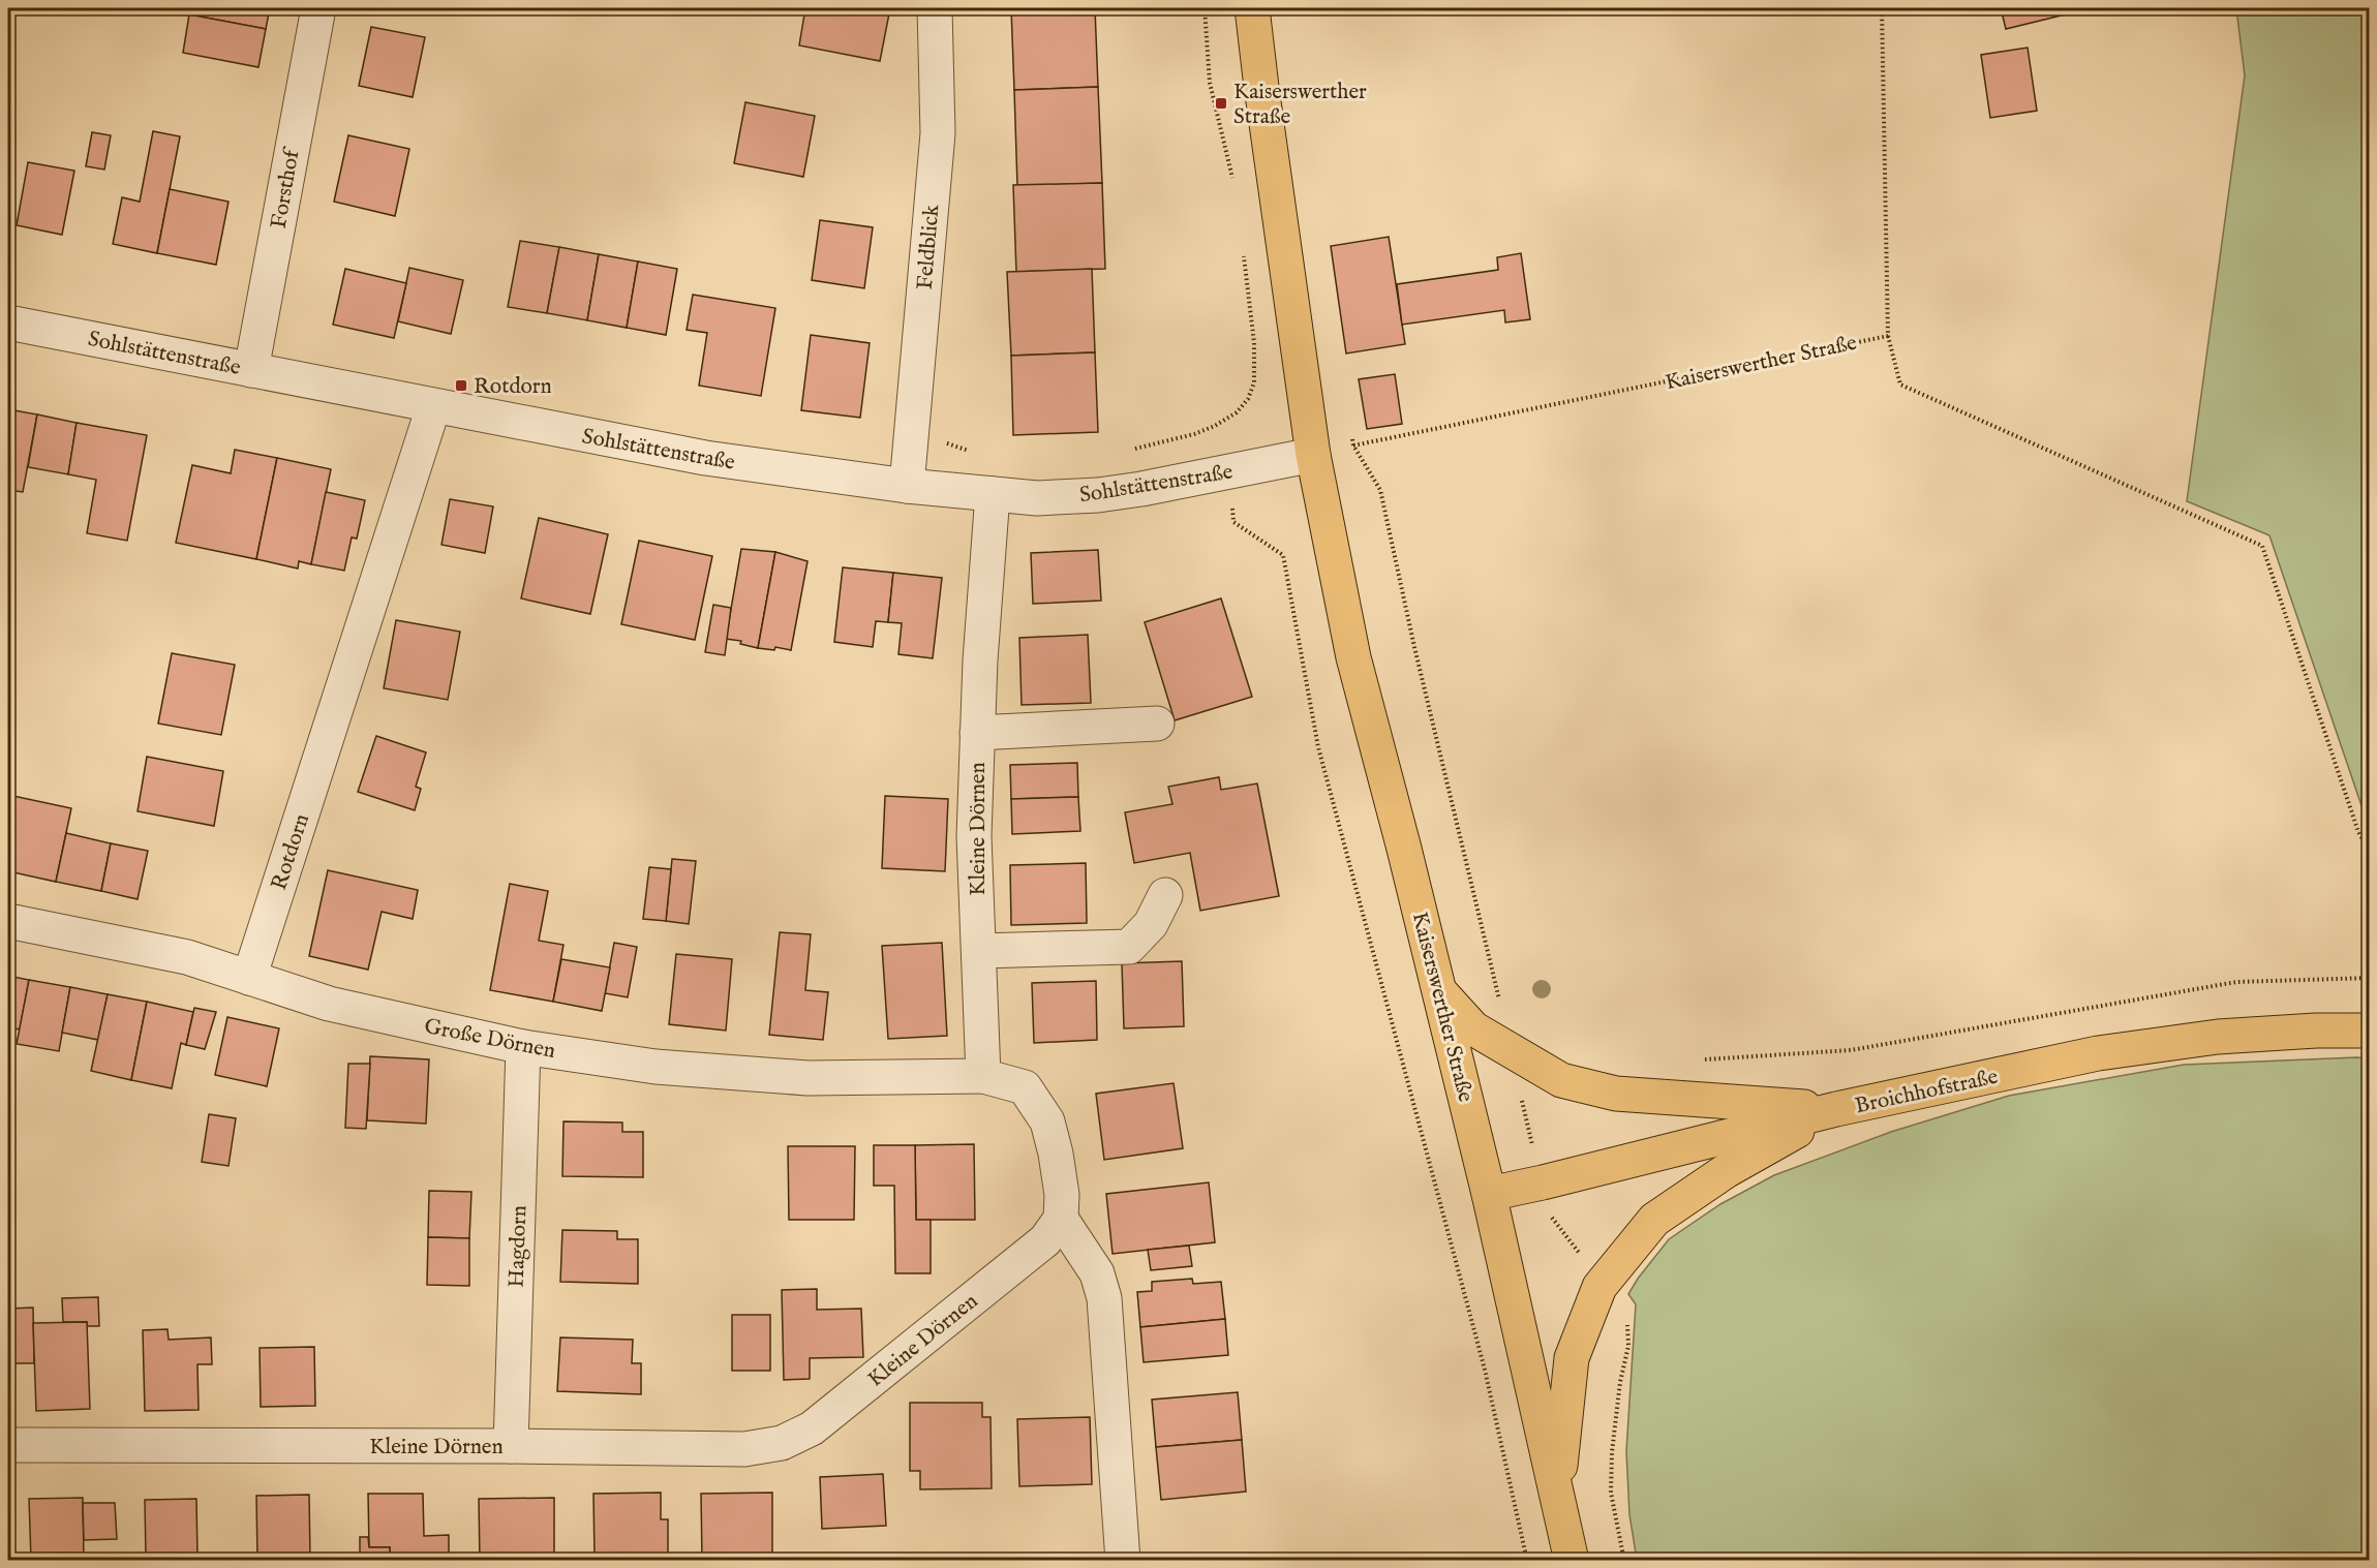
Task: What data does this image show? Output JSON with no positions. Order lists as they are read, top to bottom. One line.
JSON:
{"streets":{"main road":["Kaiserswerther Straße","Broichhofstraße"],"street":["Forsthof","Feldblick","Sohlstättenstraße","Kleine Dörnen","Rotdorn","Große Dörnen","Hagdorn"]},"crossings":[["Forsthof","Sohlstättenstraße"],["Feldblick","Sohlstättenstraße"],["Sohlstättenstraße","Kaiserswerther Straße"],["Sohlstättenstraße","Kleine Dörnen"],["Sohlstättenstraße","Rotdorn"],["Kaiserswerther Straße","Broichhofstraße"],["Kleine Dörnen","Große Dörnen"],["Kleine Dörnen","Hagdorn"],["Rotdorn","Große Dörnen"],["Große Dörnen","Hagdorn"]],"places":{"transit":["Kaiserswerther Straße","Rotdorn"]}}
